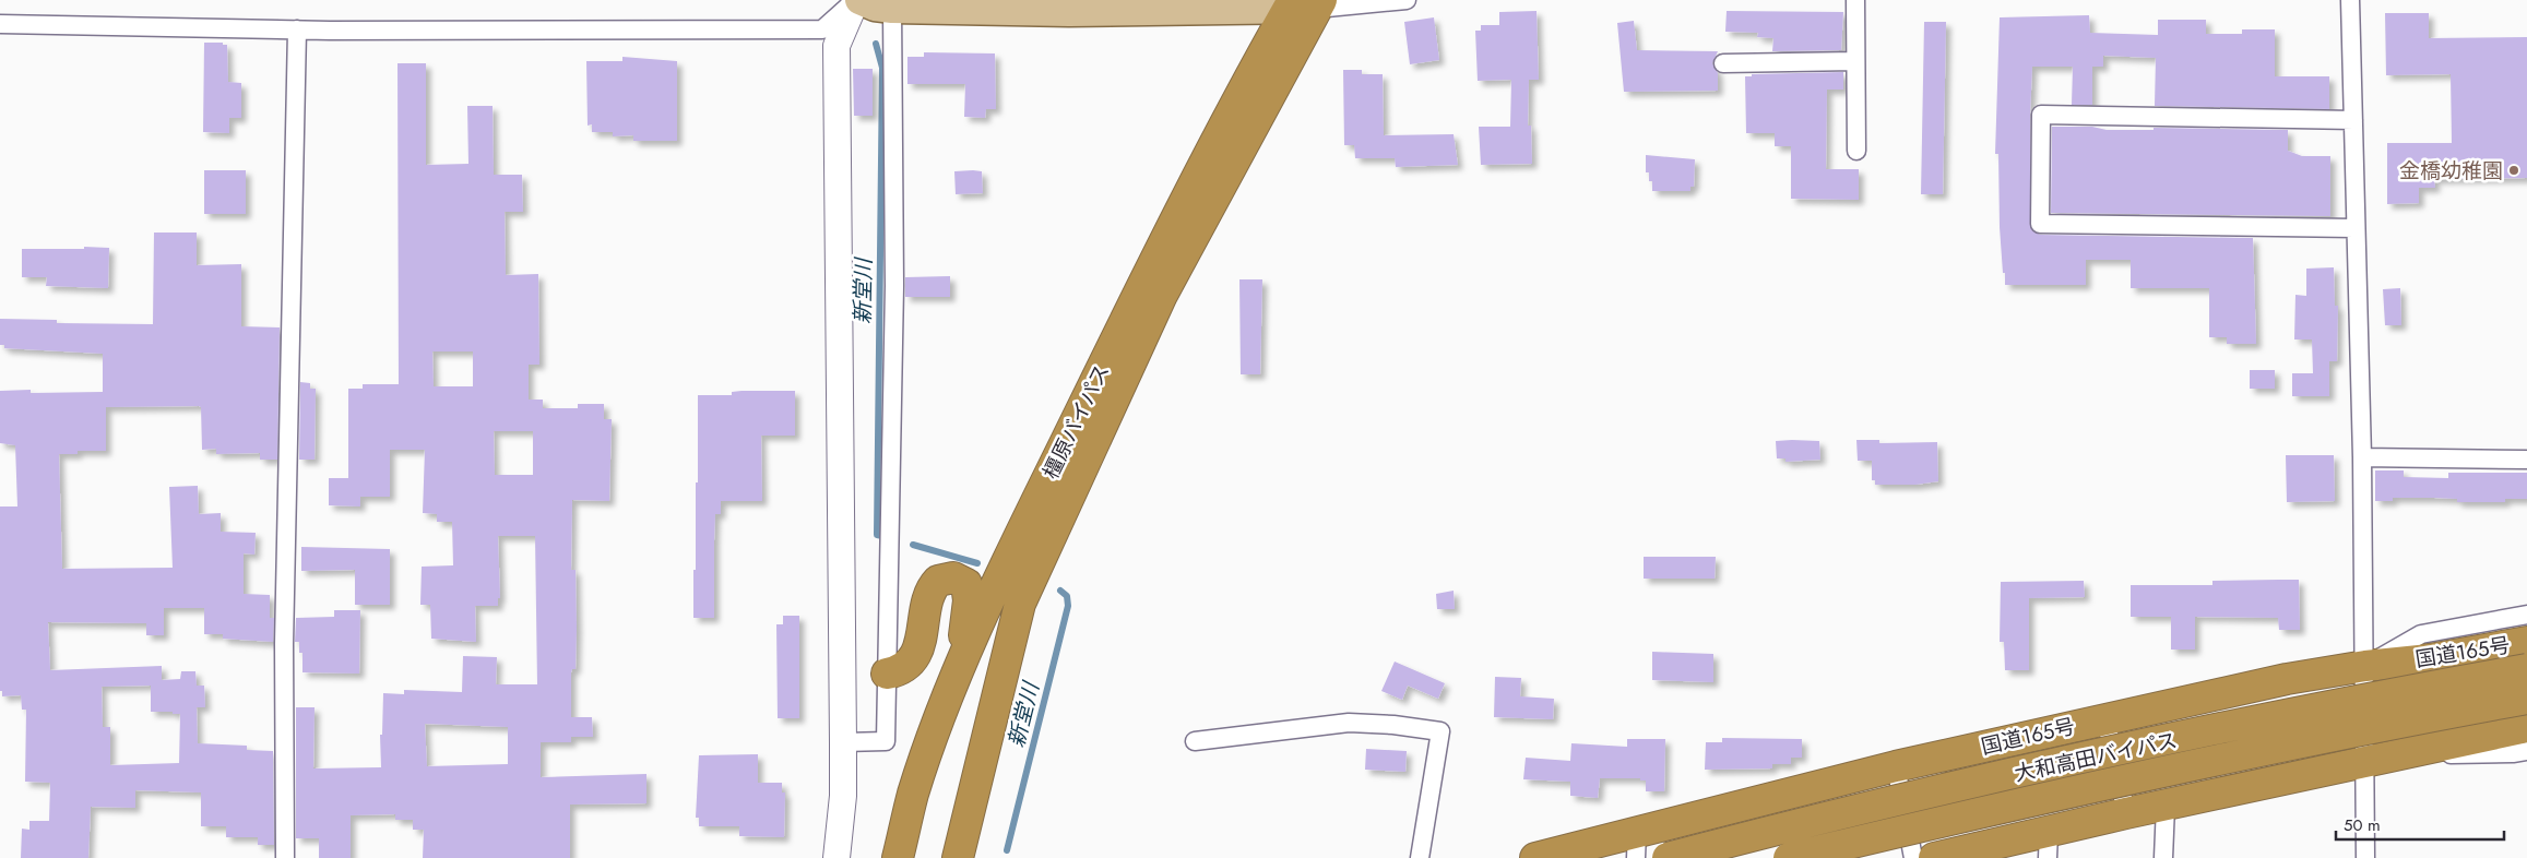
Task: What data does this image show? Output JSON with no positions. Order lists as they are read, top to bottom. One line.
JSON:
{"streets":{"highway":["橿原バイパス","国道165号","大和高田バイパス"]},"water":["新堂川"],"places":["金橋幼稚園"],"scale_bar":"50 m"}
